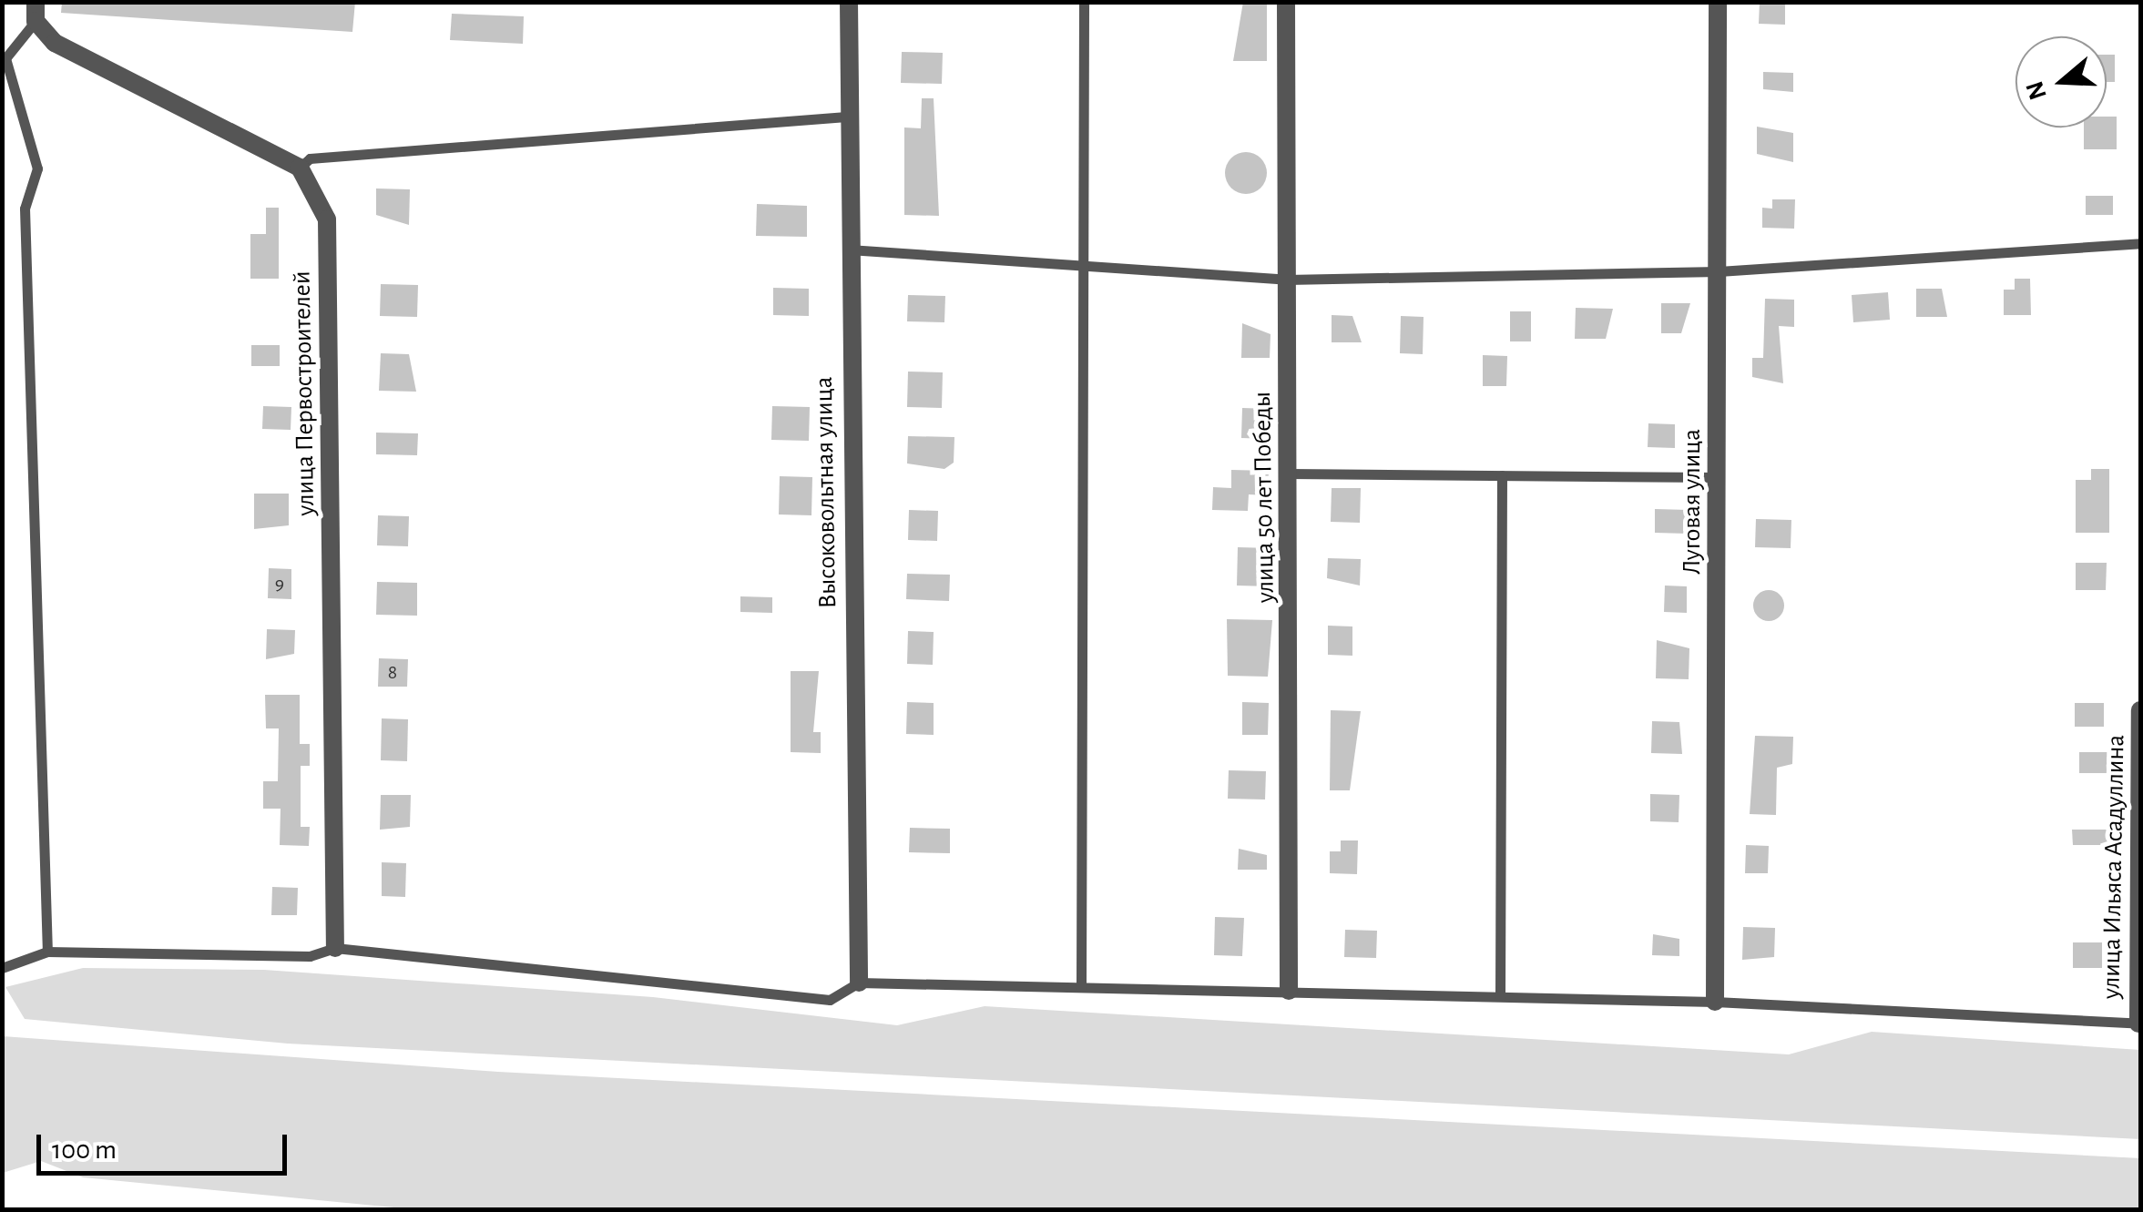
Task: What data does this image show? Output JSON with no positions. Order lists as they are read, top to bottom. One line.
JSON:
{"streets":{"street":["улица Первостроителей","Высоковольтная улица","улица 50 лет Победы","Луговая улица","улица Ильяса Асадуллина"]},"house_numbers":["9","8"],"scale_bar":"100 m","north":"left"}
